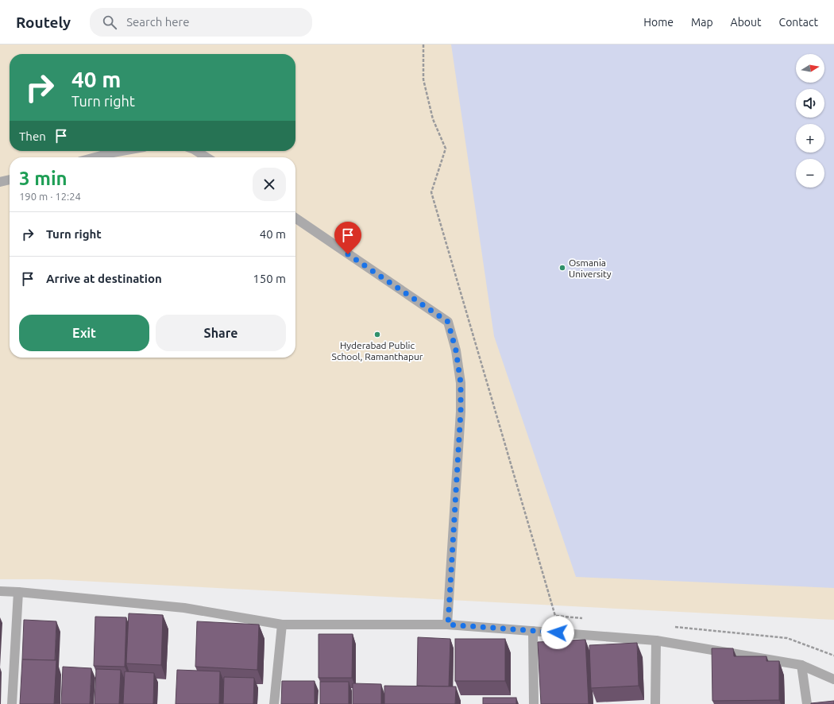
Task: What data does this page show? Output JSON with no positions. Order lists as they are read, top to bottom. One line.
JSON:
{"places":["Osmania University","Hyderabad Public School, Ramanthapur"],"north":"right","page":{"header":"Routely","search":"Search here","nav":["Home","Map","About","Contact"],"map_buttons":["+","−"],"turn":["40 m","Turn right"],"then":"Then","heading":["3 min","190 m · 12:24"],"list":[{"name":"Turn right","value":"40 m"},{"name":"Arrive at destination","value":"150 m"}],"buttons":["Exit","Share"]}}
